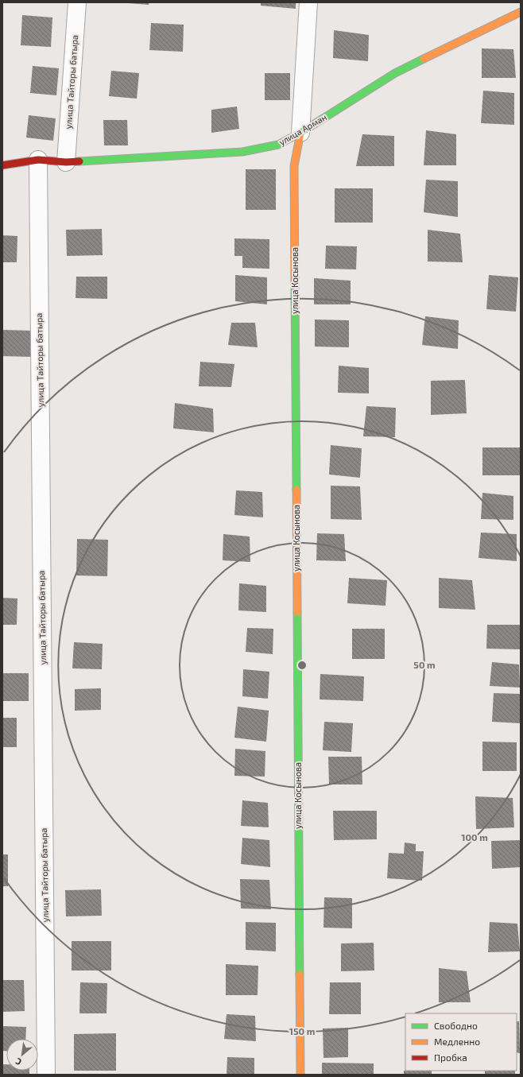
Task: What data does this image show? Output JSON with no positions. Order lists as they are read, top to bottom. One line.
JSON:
{"streets":{"street":["улица Тайторы батыра","улица Арман","улица Косынова"]},"crossings":[["улица Тайторы батыра","улица Арман"],["улица Арман","улица Косынова"]],"legend":["Свободно","Медленно","Пробка"],"north":"bottom left","rings":["50 m","100 m","150 m"]}
